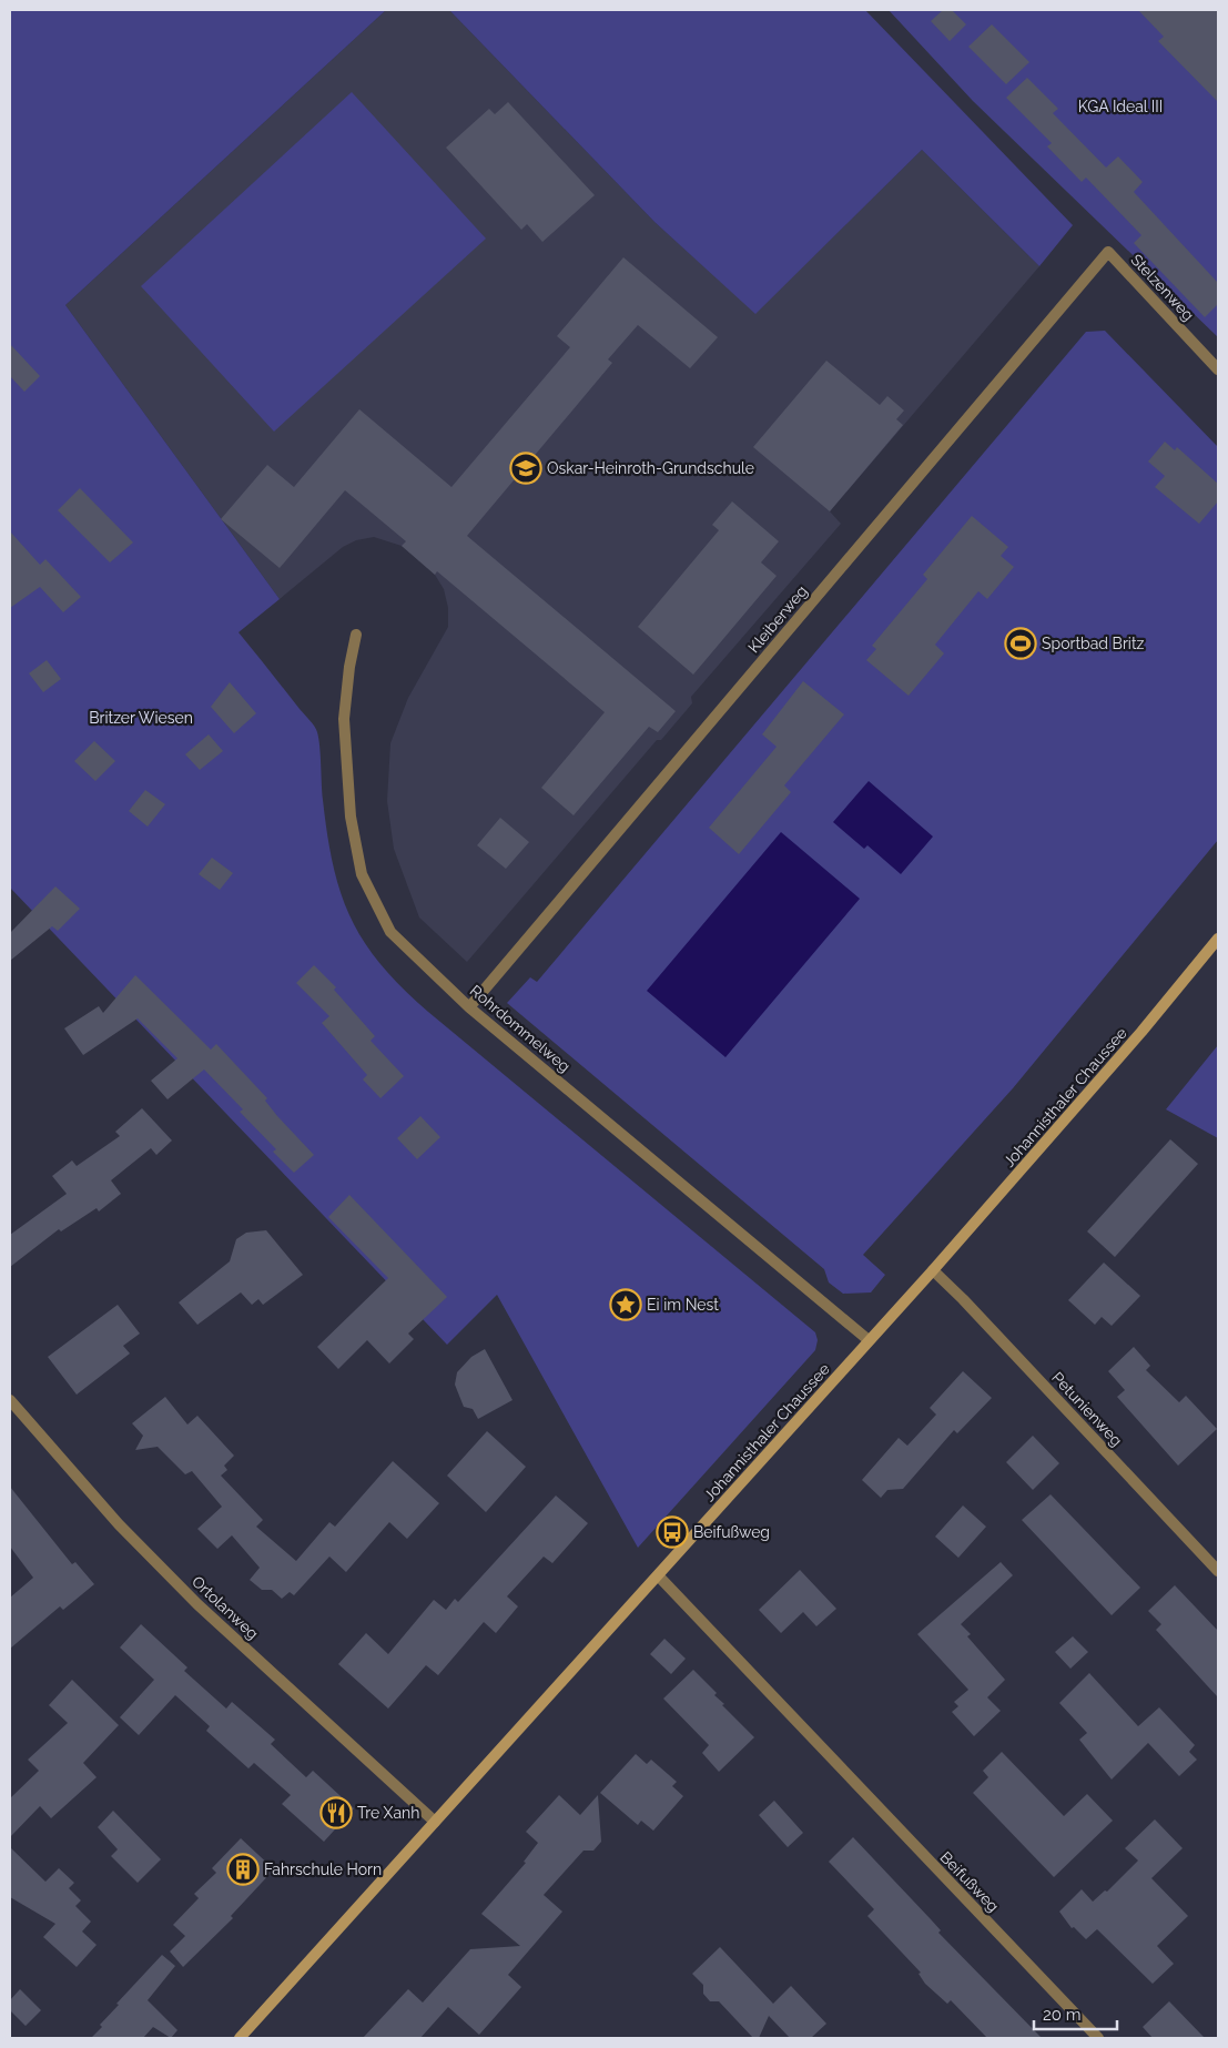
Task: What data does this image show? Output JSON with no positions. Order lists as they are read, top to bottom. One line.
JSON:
{"streets":{"street":["Stelzenweg","Kleiberweg","Rohrdommelweg","Johannisthaler Chaussee","Petunienweg","Ortolanweg","Beifußweg"]},"crossings":[["Stelzenweg","Kleiberweg"],["Kleiberweg","Rohrdommelweg"],["Rohrdommelweg","Johannisthaler Chaussee"],["Johannisthaler Chaussee","Petunienweg"],["Johannisthaler Chaussee","Ortolanweg"],["Johannisthaler Chaussee","Beifußweg"]],"parks":["KGA Ideal III","Britzer Wiesen"],"places":{"school or university":["Oskar-Heinroth-Grundschule"],"sports":["Sportbad Britz"],"place":["Ei im Nest"],"bus stop":["Beifußweg"],"restaurant":["Tre Xanh"],"building":["Fahrschule Horn"]},"scale_bar":"20 m"}
